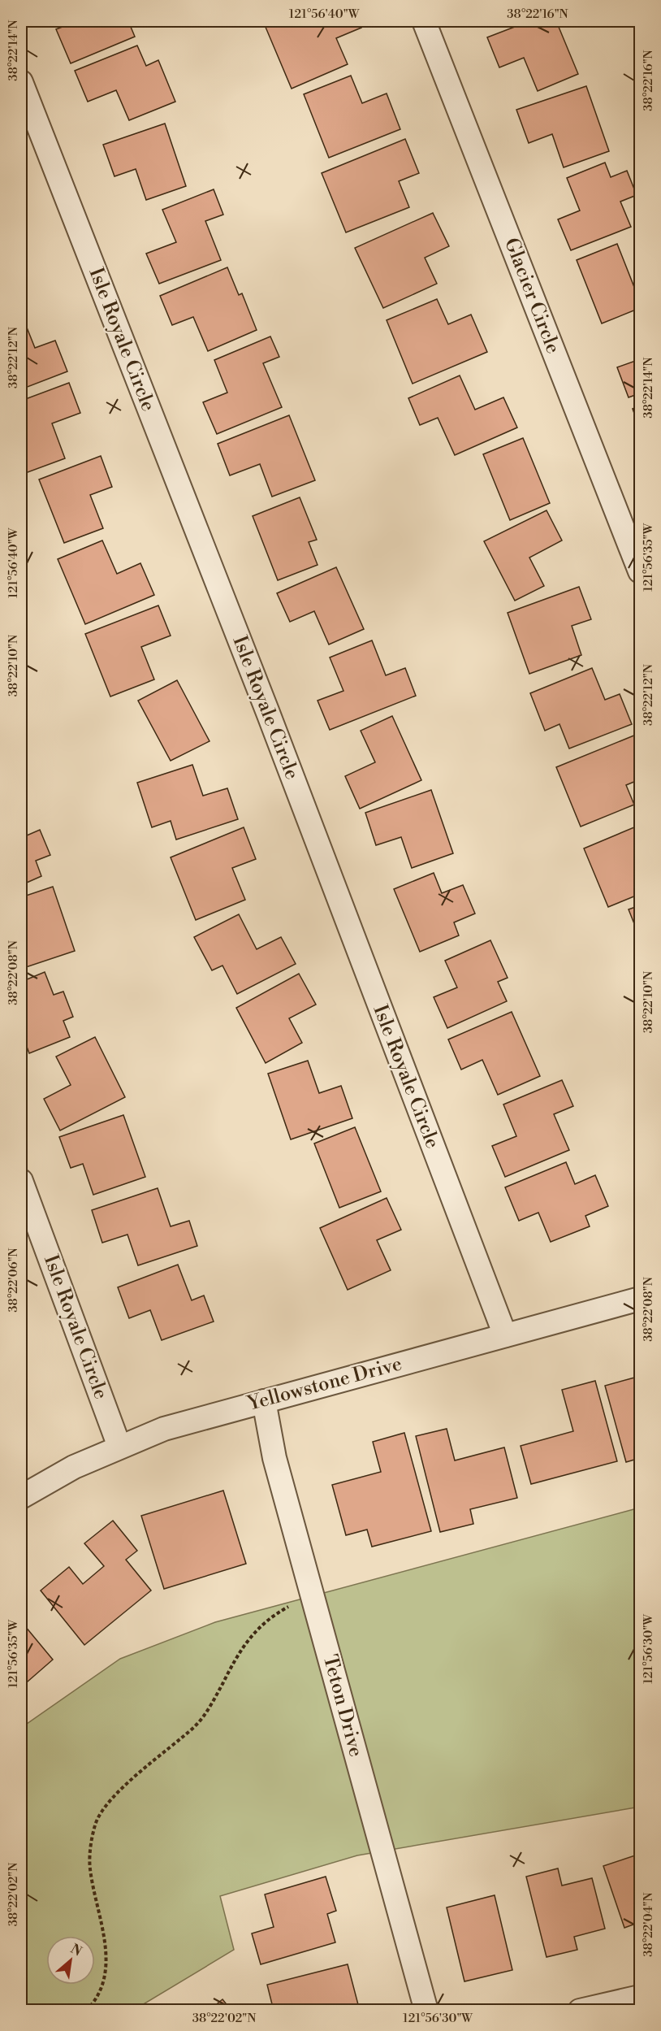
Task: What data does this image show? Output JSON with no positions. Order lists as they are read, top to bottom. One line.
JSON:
{"streets":{"street":["Glacier Circle","Isle Royale Circle","Yellowstone Drive","Teton Drive"]},"crossings":[["Isle Royale Circle","Yellowstone Drive"],["Yellowstone Drive","Teton Drive"]],"north":"top right","coordinates":["121°56'40\"W","38°22'16\"N","38°22'14\"N","38°22'12\"N","121°56'35\"W","38°22'10\"N","38°22'08\"N","38°22'06\"N","121°56'30\"W","38°22'02\"N","38°22'04\"N"]}
